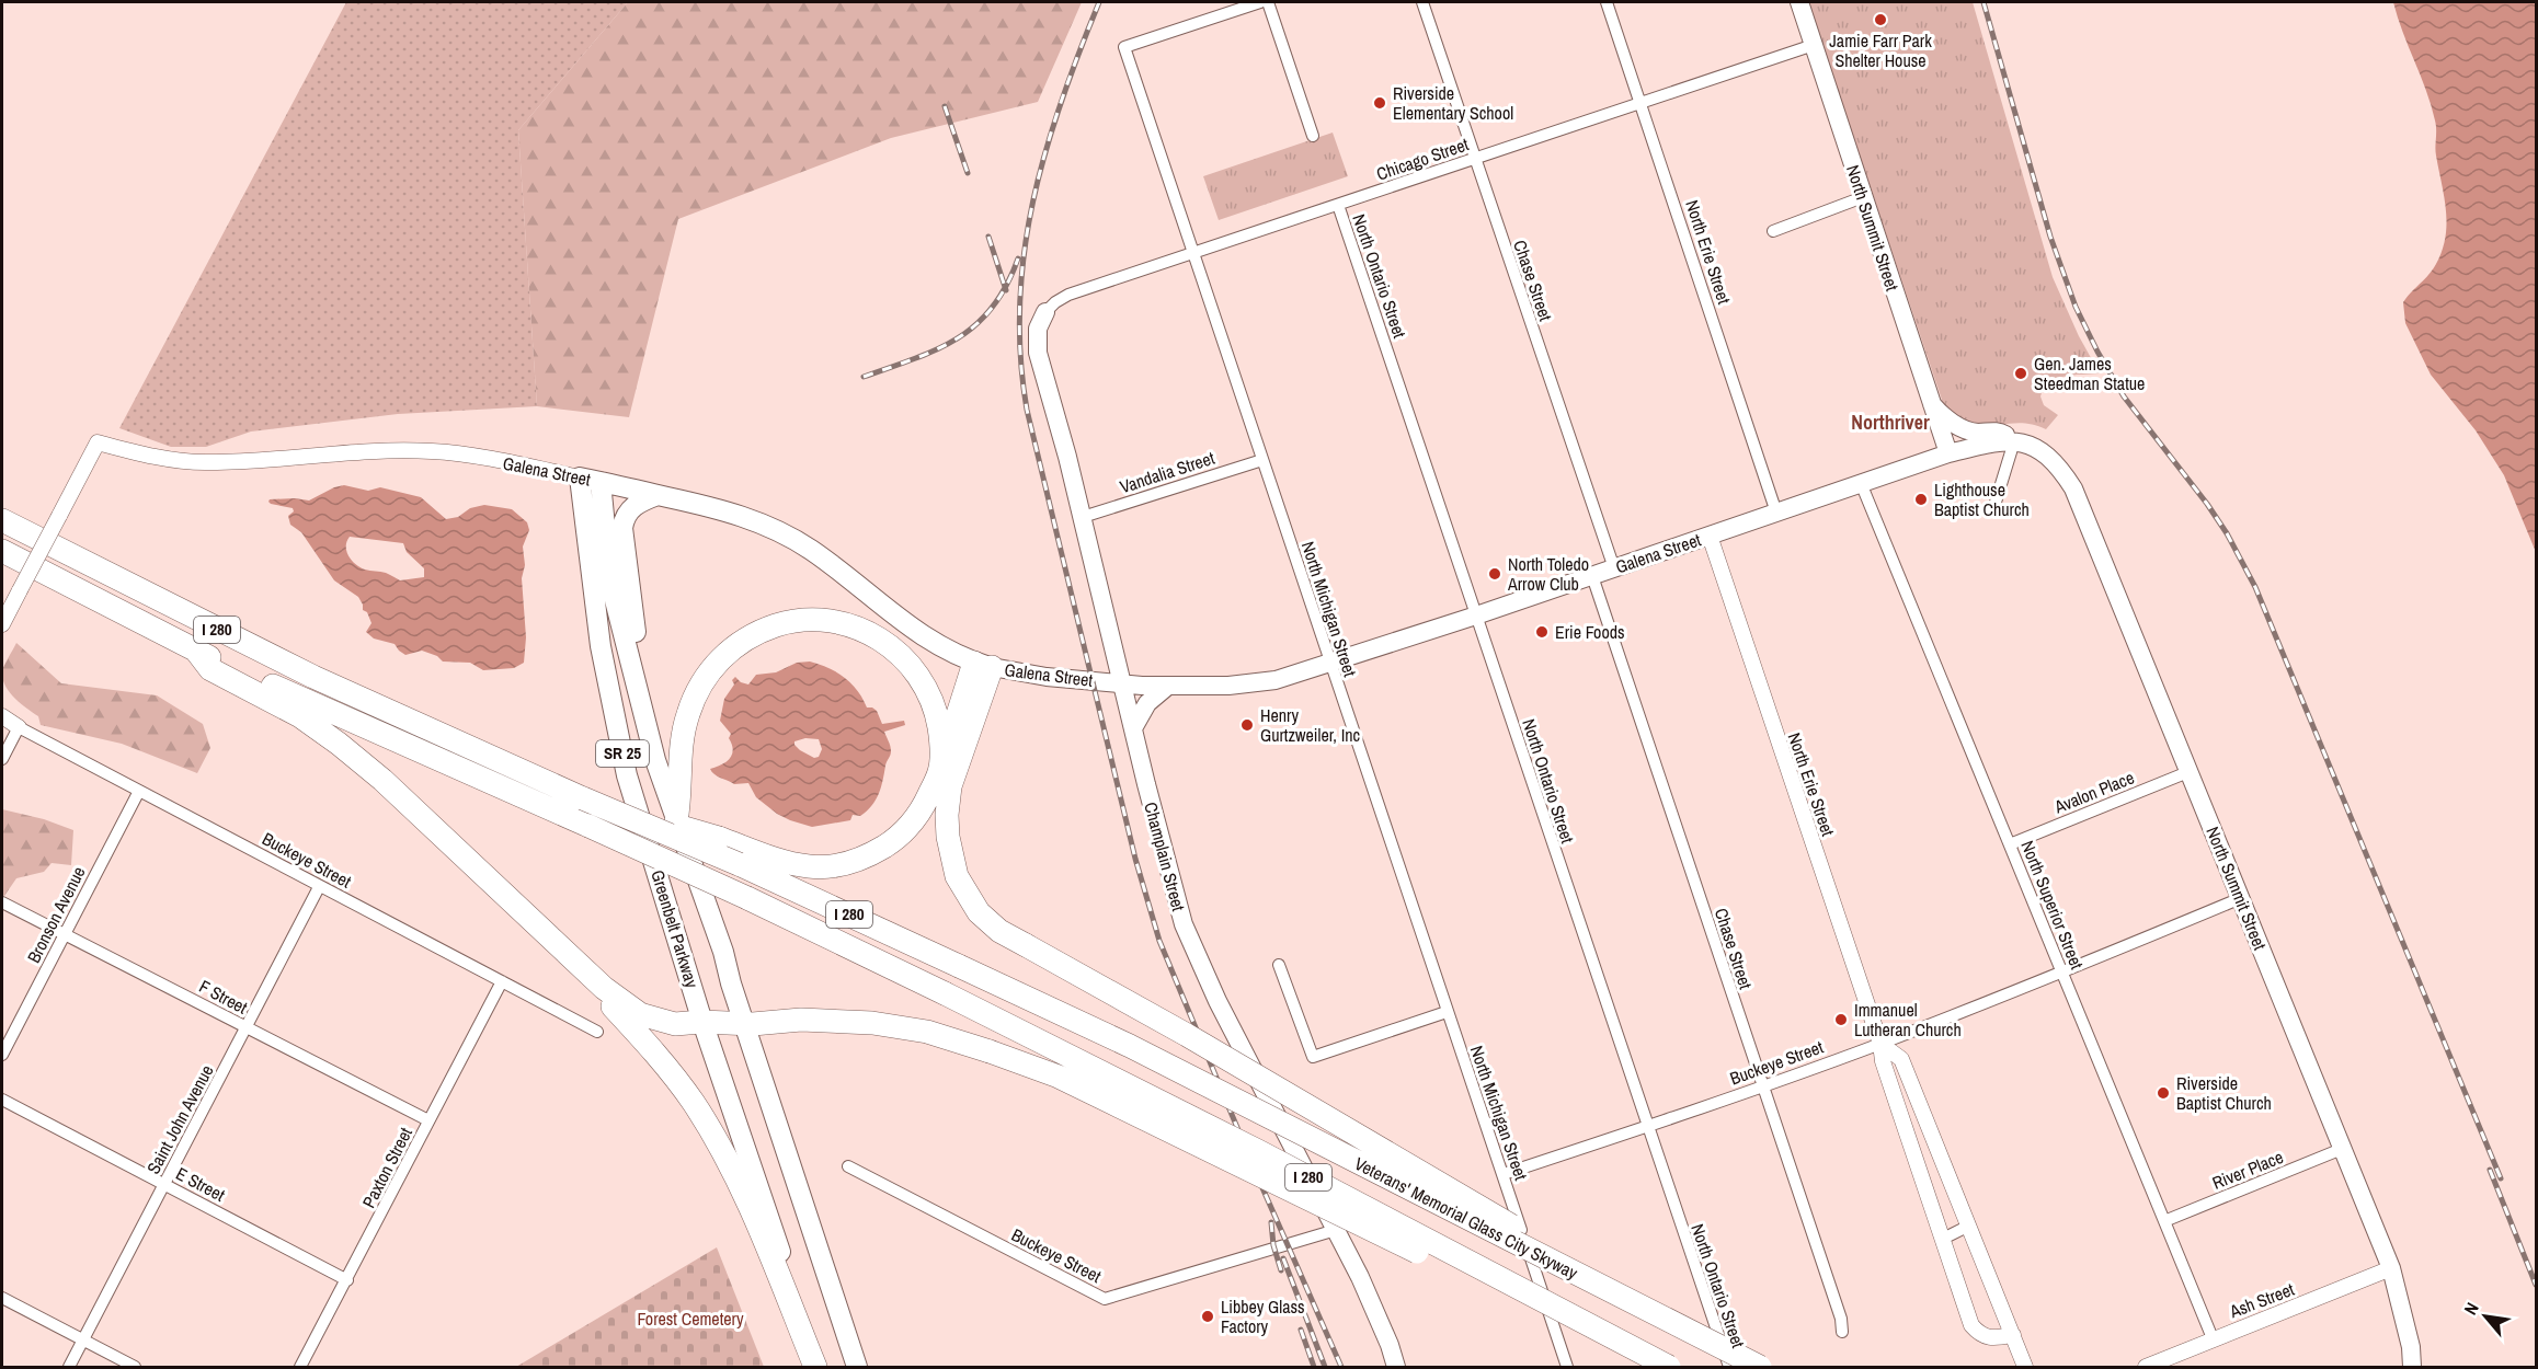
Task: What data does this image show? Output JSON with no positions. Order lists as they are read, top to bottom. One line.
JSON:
{"streets":{"highway":["I 280","Veterans' Memorial Glass City Skyway"],"main road":["North Summit Street","Galena Street","SR 25","Champlain Street","Greenbelt Parkway"],"street":["Chicago Street","North Erie Street","North Ontario Street","Chase Street","Vandalia Street","North Michigan Street","Avalon Place","Buckeye Street","North Superior Street","Bronson Avenue","F Street","Saint John Avenue","Paxton Street","River Place","E Street","Ash Street"]},"crossings":[["Chicago Street","North Summit Street"],["Chicago Street","North Erie Street"],["Chicago Street","North Ontario Street"],["Chicago Street","Chase Street"],["Chicago Street","North Michigan Street"],["Chicago Street","Champlain Street"],["North Summit Street","Galena Street"],["North Summit Street","Avalon Place"],["North Summit Street","Buckeye Street"],["North Summit Street","River Place"],["North Summit Street","Ash Street"],["North Erie Street","Galena Street"],["North Erie Street","Buckeye Street"],["North Ontario Street","Galena Street"],["North Ontario Street","Buckeye Street"],["Chase Street","Galena Street"],["Chase Street","Buckeye Street"],["Galena Street","North Michigan Street"],["Galena Street","Champlain Street"],["Galena Street","North Superior Street"],["Galena Street","Greenbelt Parkway"],["Vandalia Street","North Michigan Street"],["Vandalia Street","Champlain Street"],["North Michigan Street","Buckeye Street"],["I 280","Veterans' Memorial Glass City Skyway"],["Avalon Place","North Superior Street"],["Champlain Street","Buckeye Street"],["Buckeye Street","North Superior Street"],["Buckeye Street","Bronson Avenue"],["Buckeye Street","Saint John Avenue"],["Buckeye Street","Paxton Street"],["North Superior Street","River Place"],["North Superior Street","Ash Street"],["Bronson Avenue","F Street"],["F Street","Saint John Avenue"],["F Street","Paxton Street"],["Saint John Avenue","E Street"],["Paxton Street","E Street"]],"districts":["Northriver"],"parks":["Forest Cemetery"],"places":["Jamie Farr Park Shelter House","Riverside Elementary School","Gen. James Steedman Statue","Lighthouse Baptist Church","North Toledo Arrow Club","Erie Foods","Henry Gurtzweiler, Inc","Immanuel Lutheran Church","Riverside Baptist Church","Libbey Glass Factory"],"north":"top left"}
